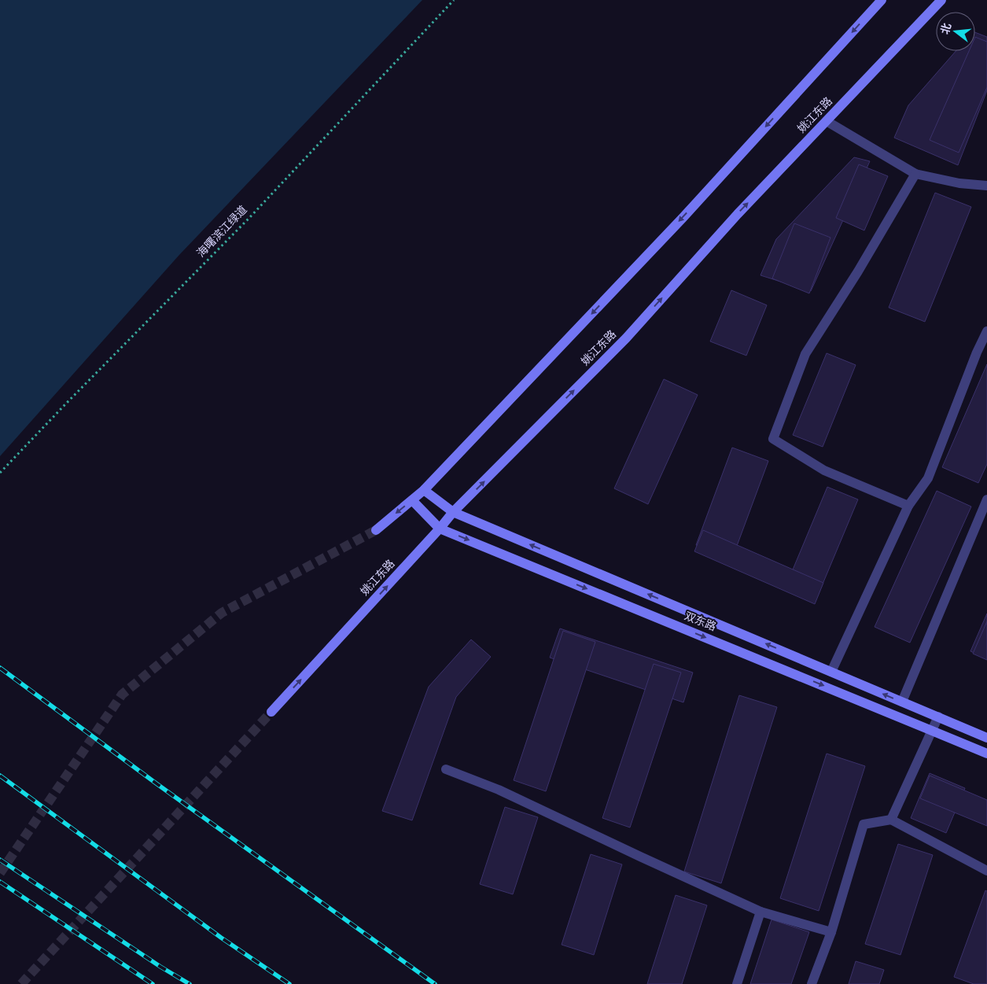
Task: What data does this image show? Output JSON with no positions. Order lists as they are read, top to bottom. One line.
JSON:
{"streets":{"main road":["姚江东路","双东路"],"path":["海曙滨江绿道"]},"crossings":[["姚江东路","双东路"]],"north":"left"}
